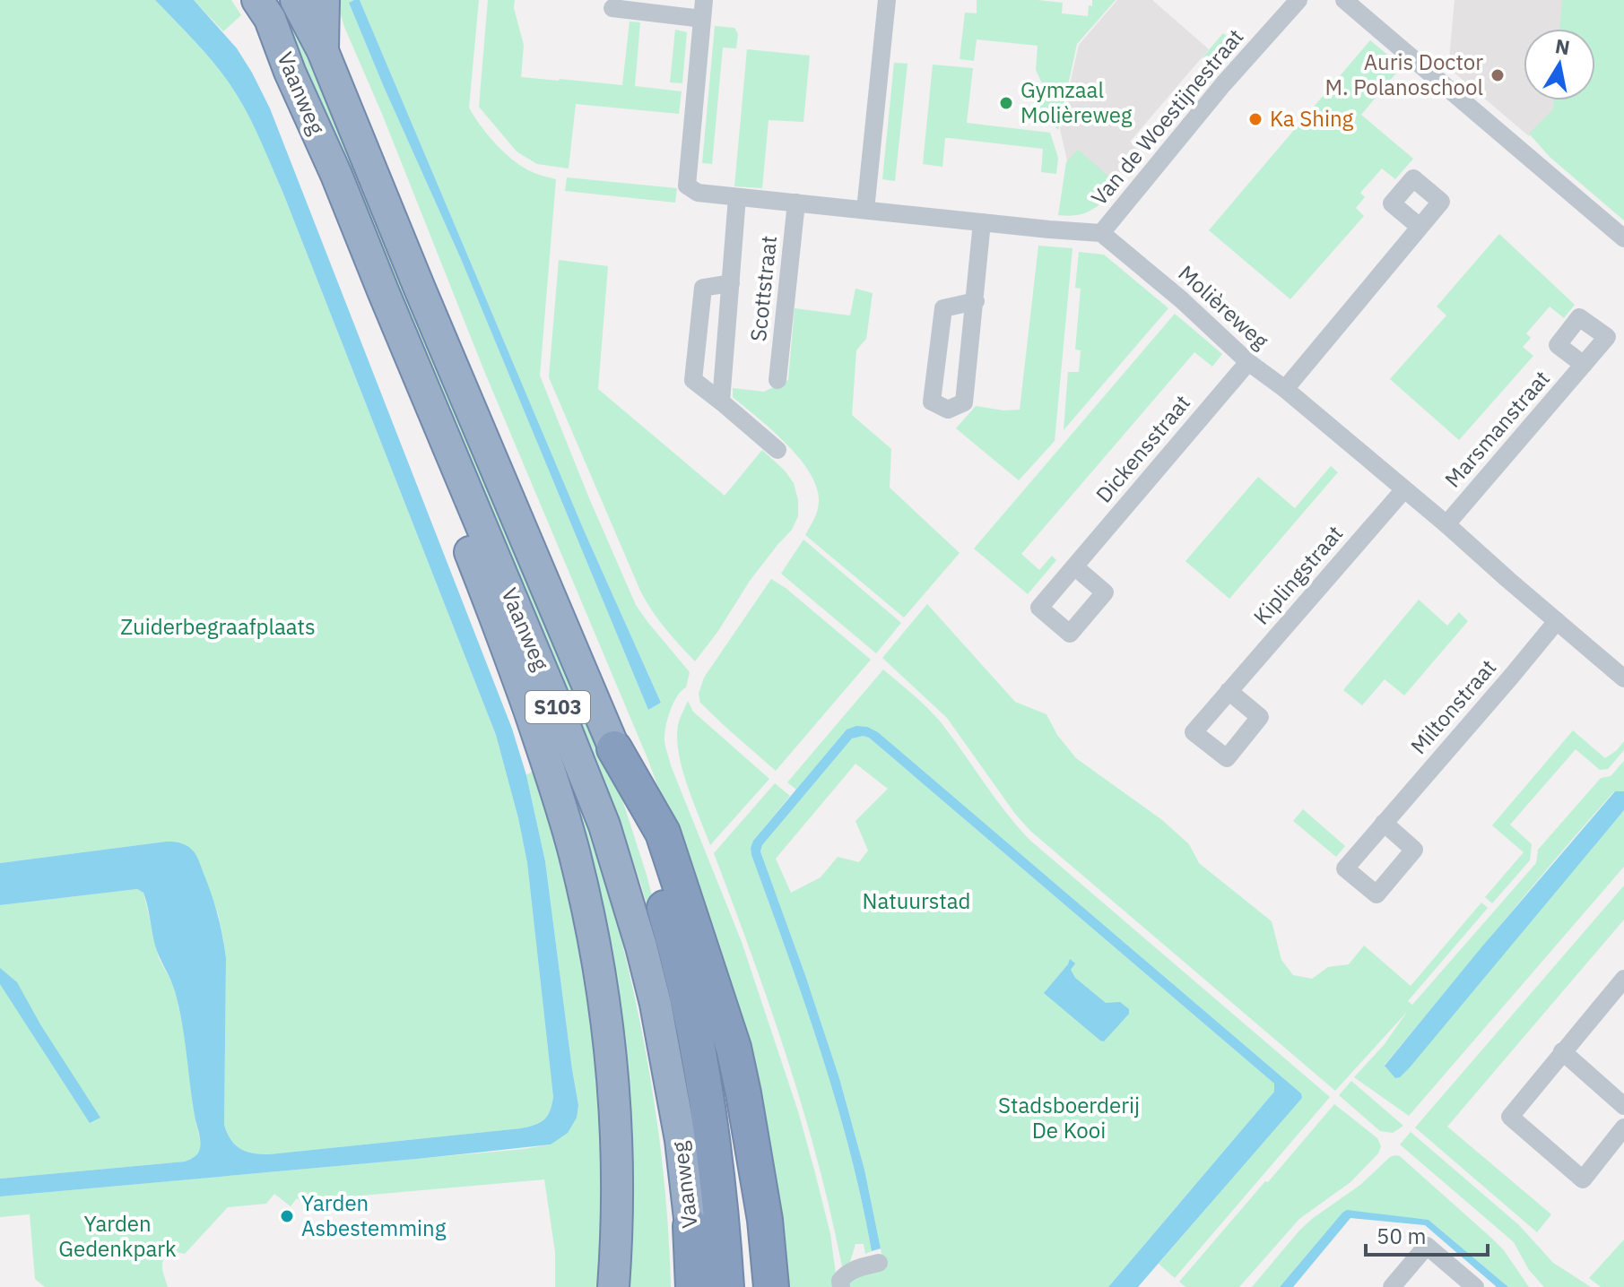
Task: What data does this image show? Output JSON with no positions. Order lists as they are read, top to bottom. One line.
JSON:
{"streets":{"highway":["Vaanweg","S103"],"street":["Van de Woestijnestraat","Scottstraat","Molièreweg","Marsmanstraat","Dickensstraat","Kiplingstraat","Miltonstraat"]},"crossings":[["Vaanweg","S103"],["Van de Woestijnestraat","Molièreweg"],["Molièreweg","Marsmanstraat"],["Molièreweg","Dickensstraat"],["Molièreweg","Kiplingstraat"],["Molièreweg","Miltonstraat"]],"parks":["Zuiderbegraafplaats","Natuurstad","Stadsboerderij De Kooi","Yarden Gedenkpark"],"places":["Auris Doctor M. Polanoschool","Gymzaal Molièreweg","Ka Shing","Yarden Asbestemming"],"scale_bar":"50 m","north":"top"}
